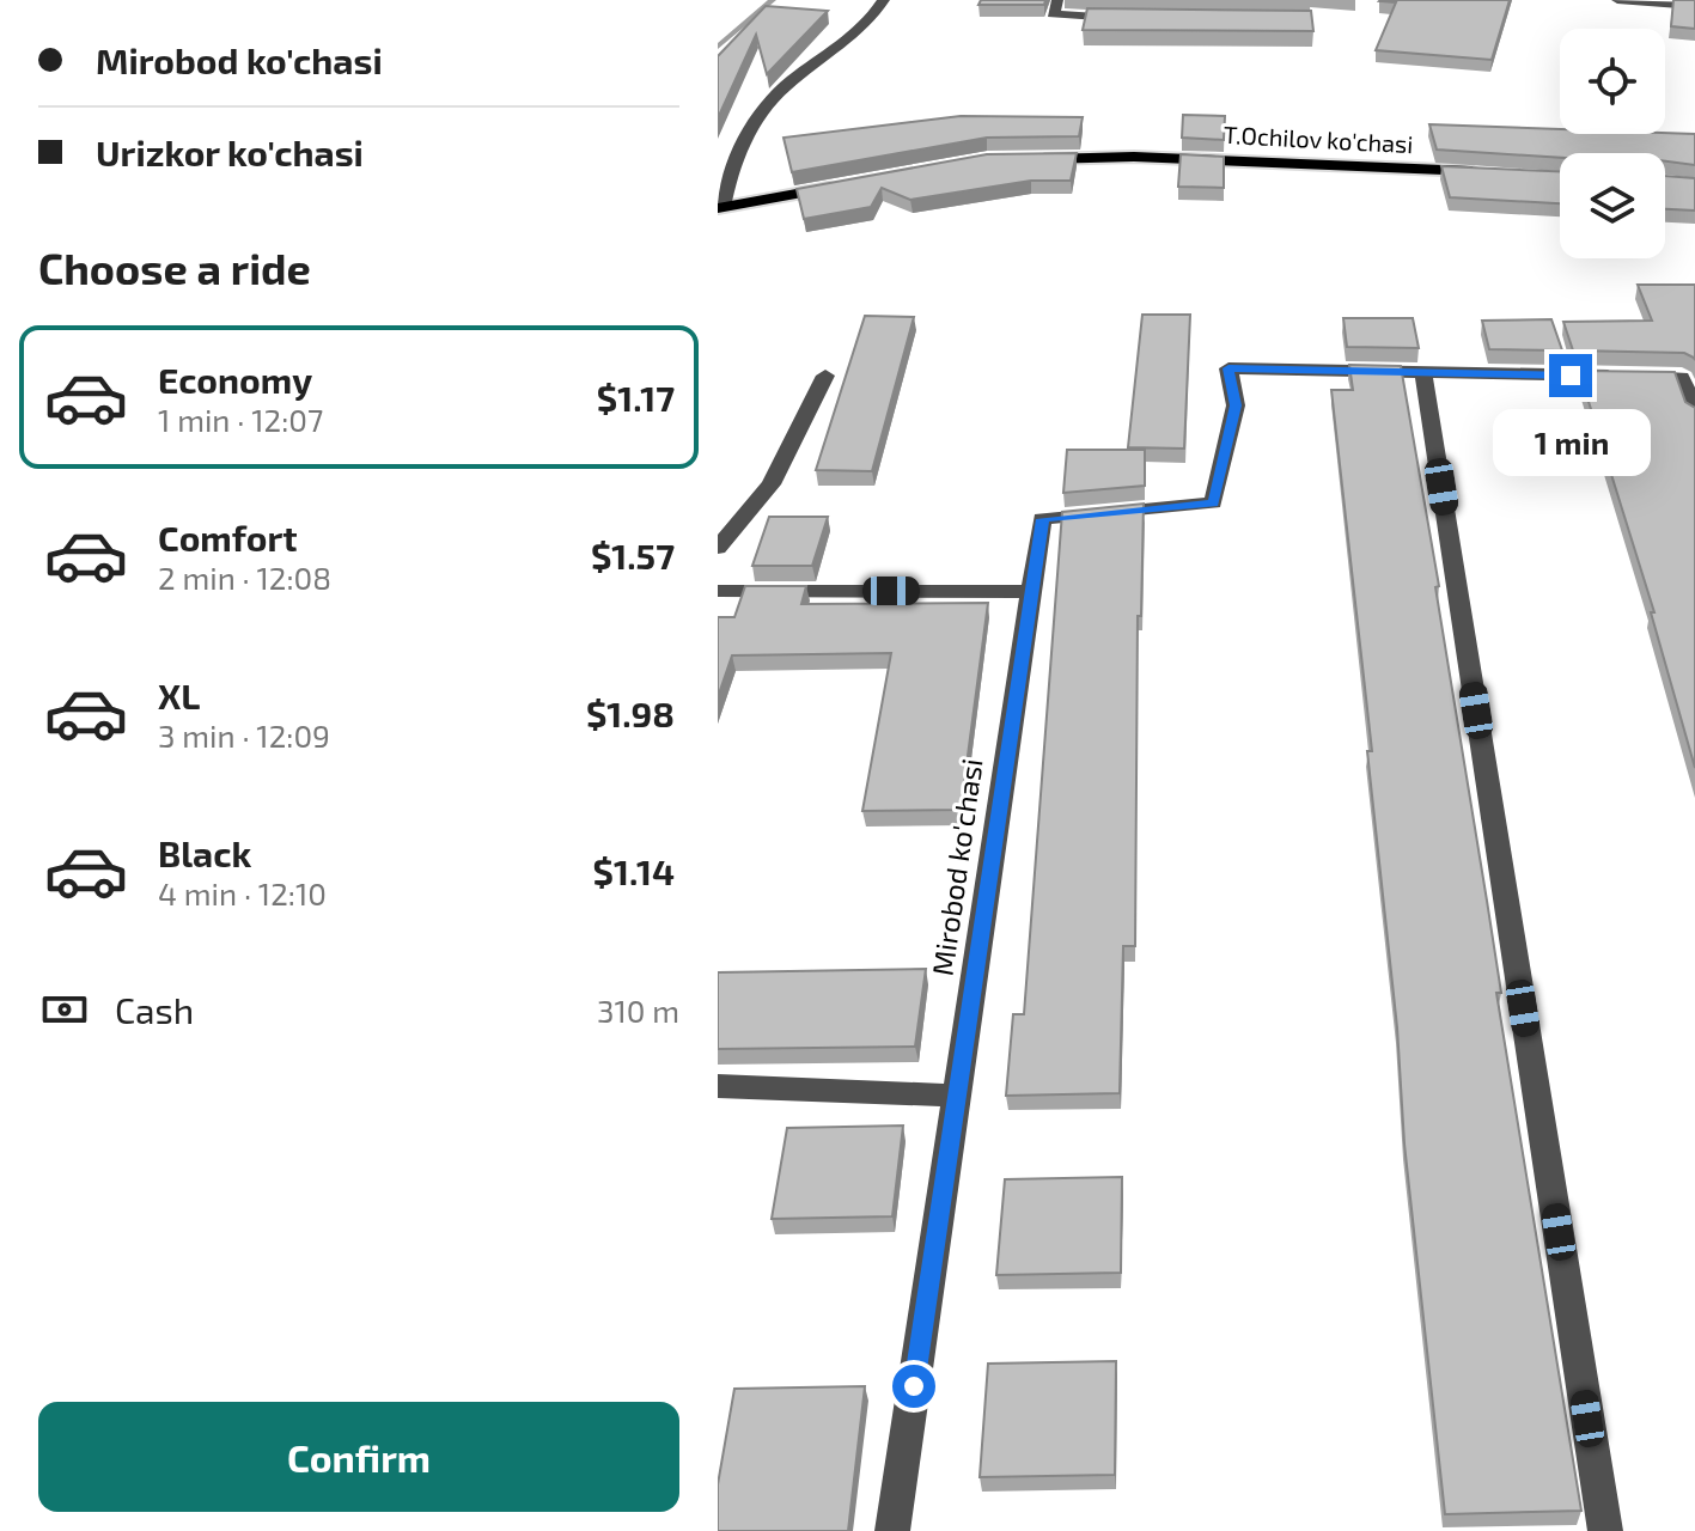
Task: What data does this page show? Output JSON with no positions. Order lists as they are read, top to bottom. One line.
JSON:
{"streets":{"main road":["T.Ochilov ko'chasi"],"street":["Mirobod ko'chasi"]},"page":{"banner":["Mirobod ko'chasi","Urizkor ko'chasi"],"heading":"Choose a ride","list":[{"name":"Economy","note":"1 min · 12:07","value":"$1.17"},{"name":"Comfort","note":"2 min · 12:08","value":"$1.57"},{"name":"XL","note":"3 min · 12:09","value":"$1.98"},{"name":"Black","note":"4 min · 12:10","value":"$1.14"}],"bubble":"1 min","pay":["Cash","310 m"],"buttons":"Confirm"}}
